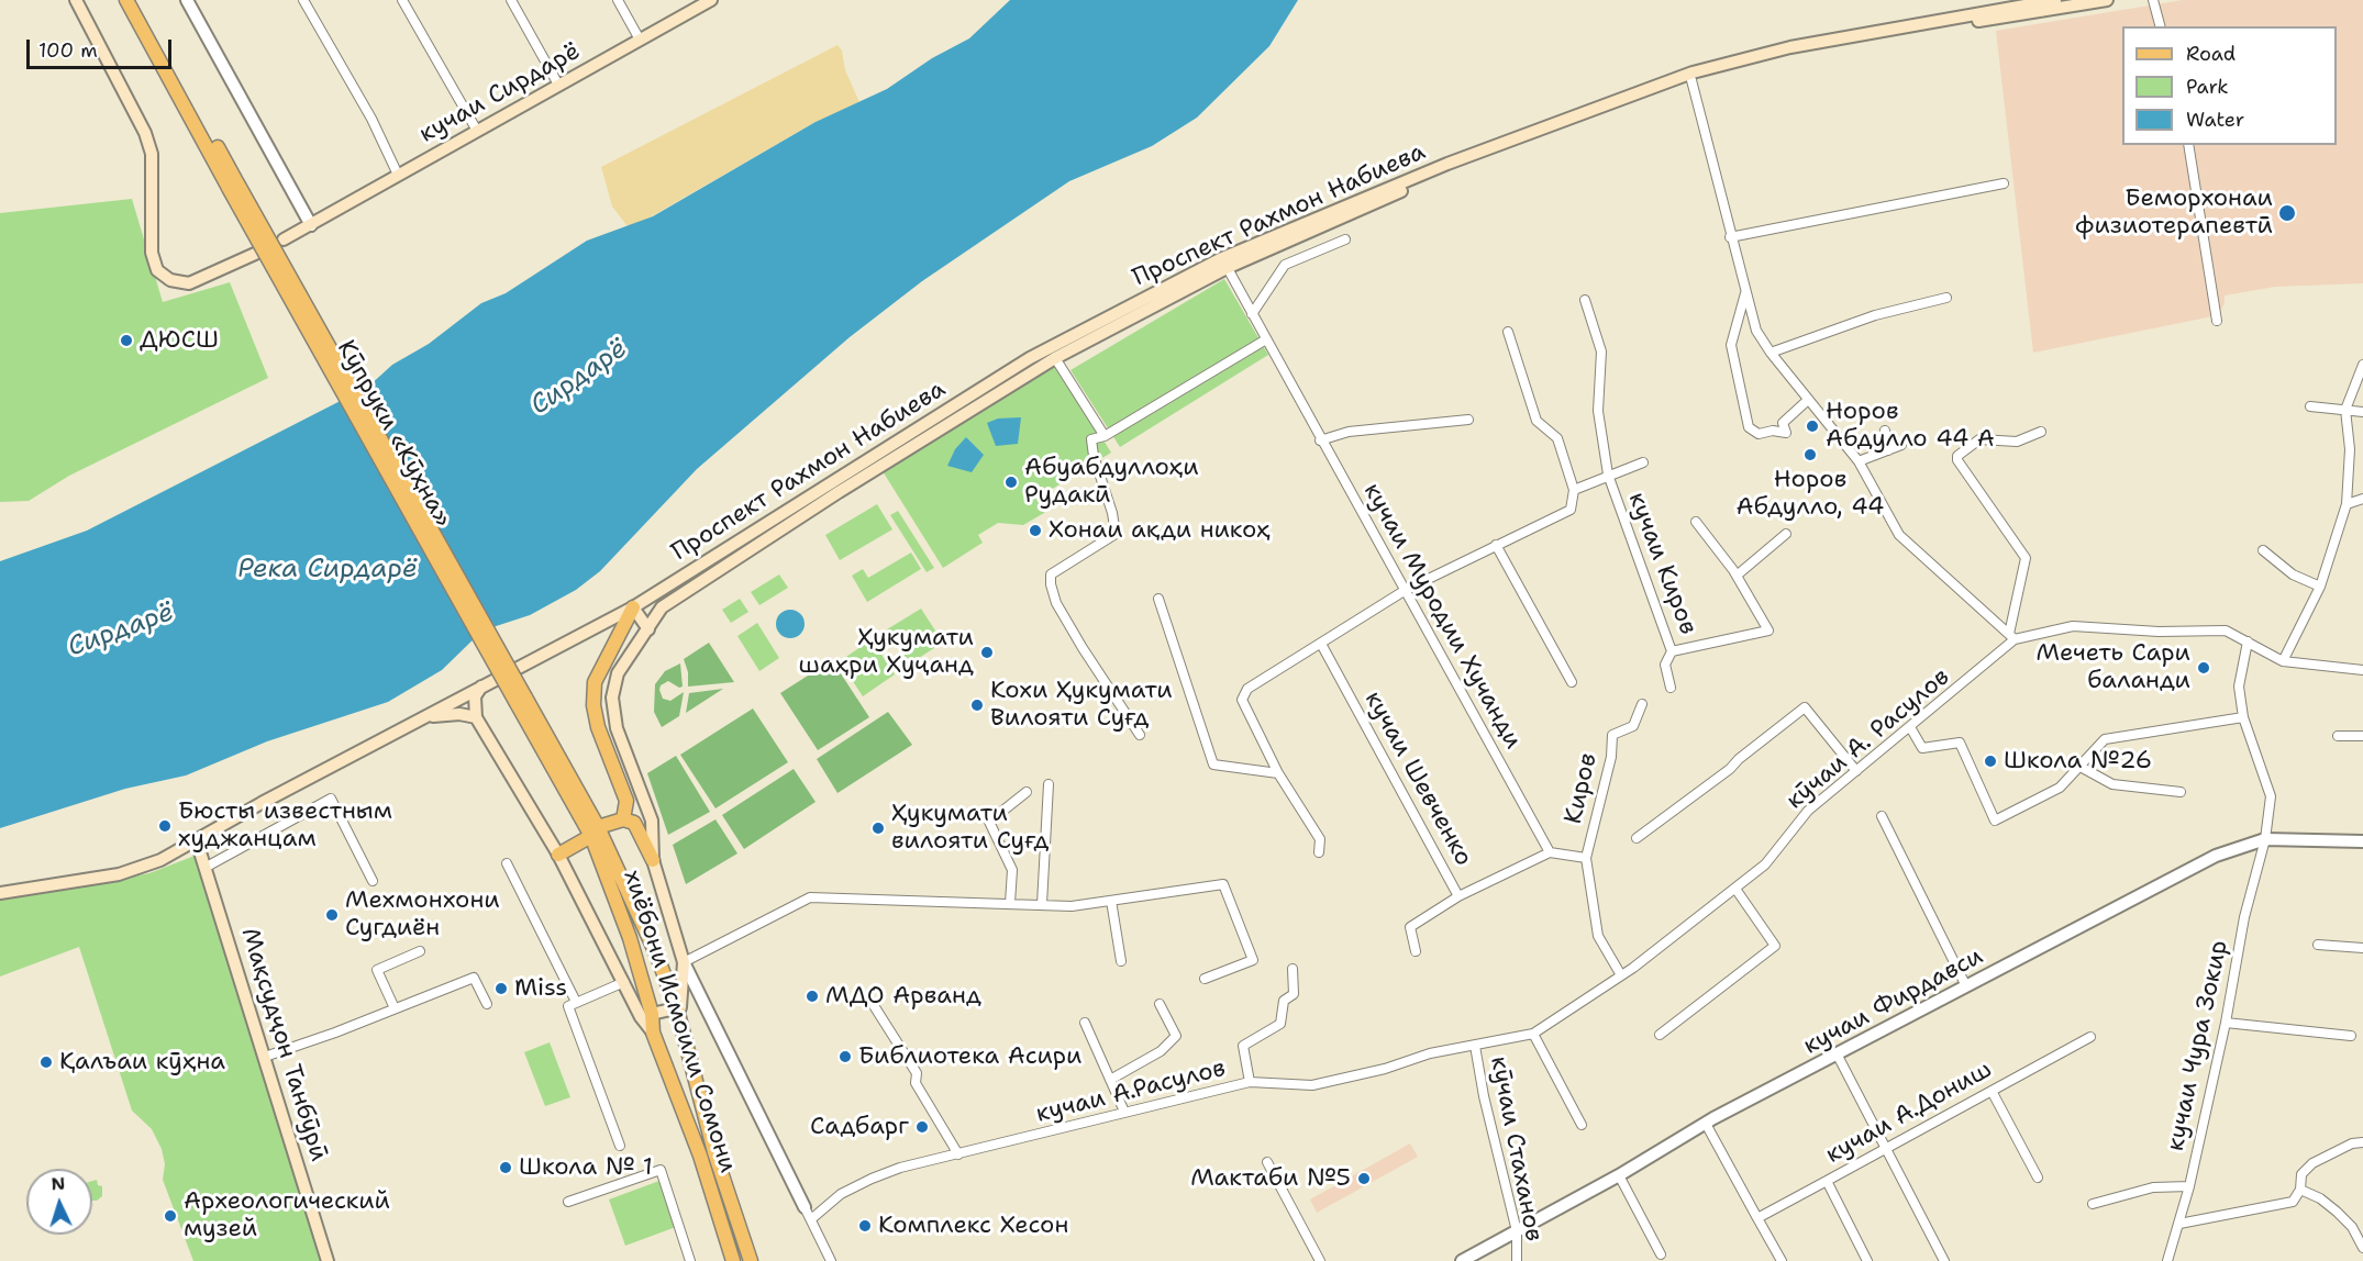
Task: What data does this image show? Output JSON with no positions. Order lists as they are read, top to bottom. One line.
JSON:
{"streets":{"main road":["кучаи Сирдарё","Проспект Рахмон Набиева","Кӯпруки «Кӯҳна»","хиёбони Исмоили Сомони","Мақсудҷон Танбӯрӣ"],"street":["кучаи Киров","кучаи Муродии Хучанди","кӯчаи А. Расулов","кучаи Шевченко","Киров","кучаи Фирдавси","кучаи Чура Зокир","кучаи А.Расулов","кучаи А.Дониш","кӯчаи Стаханов"]},"crossings":[["Проспект Рахмон Набиева","кучаи Муродии Хучанди"],["Проспект Рахмон Набиева","Мақсудҷон Танбӯрӣ"],["Кӯпруки «Кӯҳна»","хиёбони Исмоили Сомони"],["кӯчаи А. Расулов","кучаи Чура Зокир"],["кӯчаи А. Расулов","кучаи А.Расулов"],["кӯчаи А. Расулов","кӯчаи Стаханов"],["кучаи Фирдавси","кучаи Чура Зокир"],["кучаи Фирдавси","кӯчаи Стаханов"],["кучаи А.Расулов","кӯчаи Стаханов"]],"water":["Сирдарё","Река Сирдарё"],"places":["Беморхонаи физиотерапевтӣ","ДЮСШ","Норов Абдулло 44 А","Норов Абдулло, 44","Абуабдуллоҳи Рудакӣ","Хонаи ақди никоҳ","Ҳукумати шаҳри Хуҷанд","Мечеть Сари баланди","Кохи Ҳукумати Вилояти Суғд","Школа №26","Бюсты известным худжанцам","Ҳукумати вилояти Суғд","Мехмонхони Сугдиён","Miss","МДО Арванд","Библиотека Асири","Қалъаи кӯҳна","Садбарг","Школа № 1","Мактаби №5","Археологический музей","Комплекс Хесон"],"legend":["Road","Park","Water"],"scale_bar":"100 m","north":"top"}
